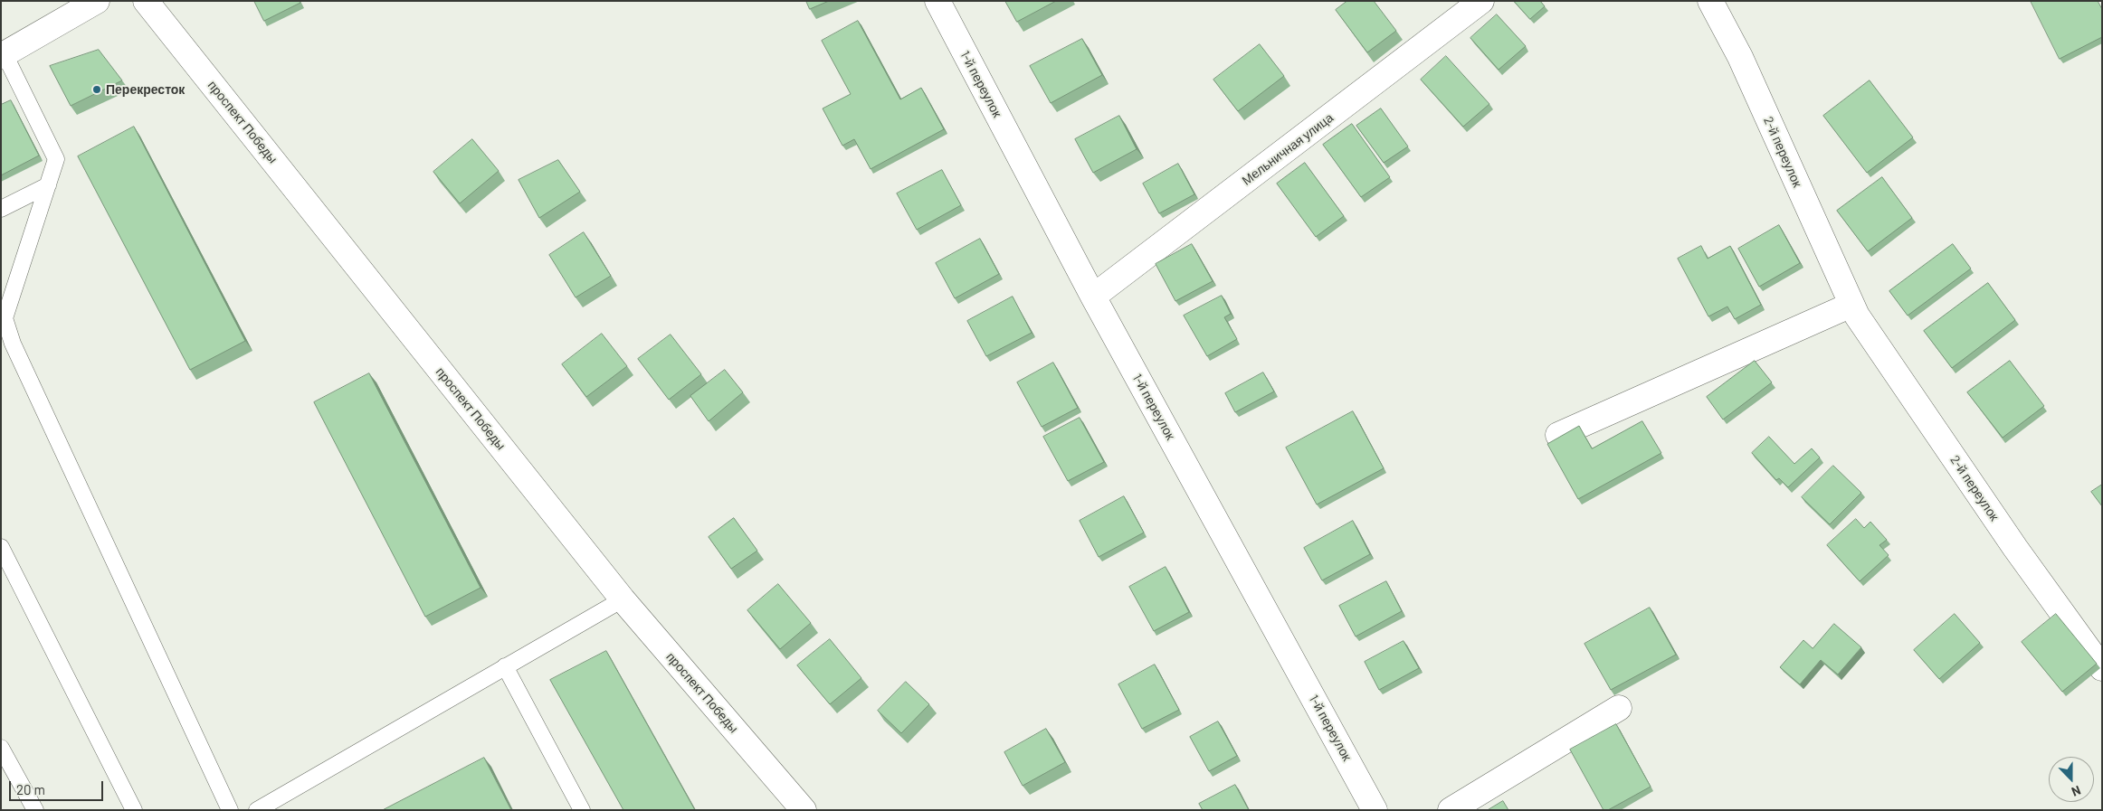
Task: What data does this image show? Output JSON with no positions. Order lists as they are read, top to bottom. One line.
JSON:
{"streets":{"street":["1-й переулок","проспект Победы","Мельничная улица","2-й переулок"]},"crossings":[["1-й переулок","Мельничная улица"]],"places":["Перекресток"],"scale_bar":"20 m","north":"bottom"}
